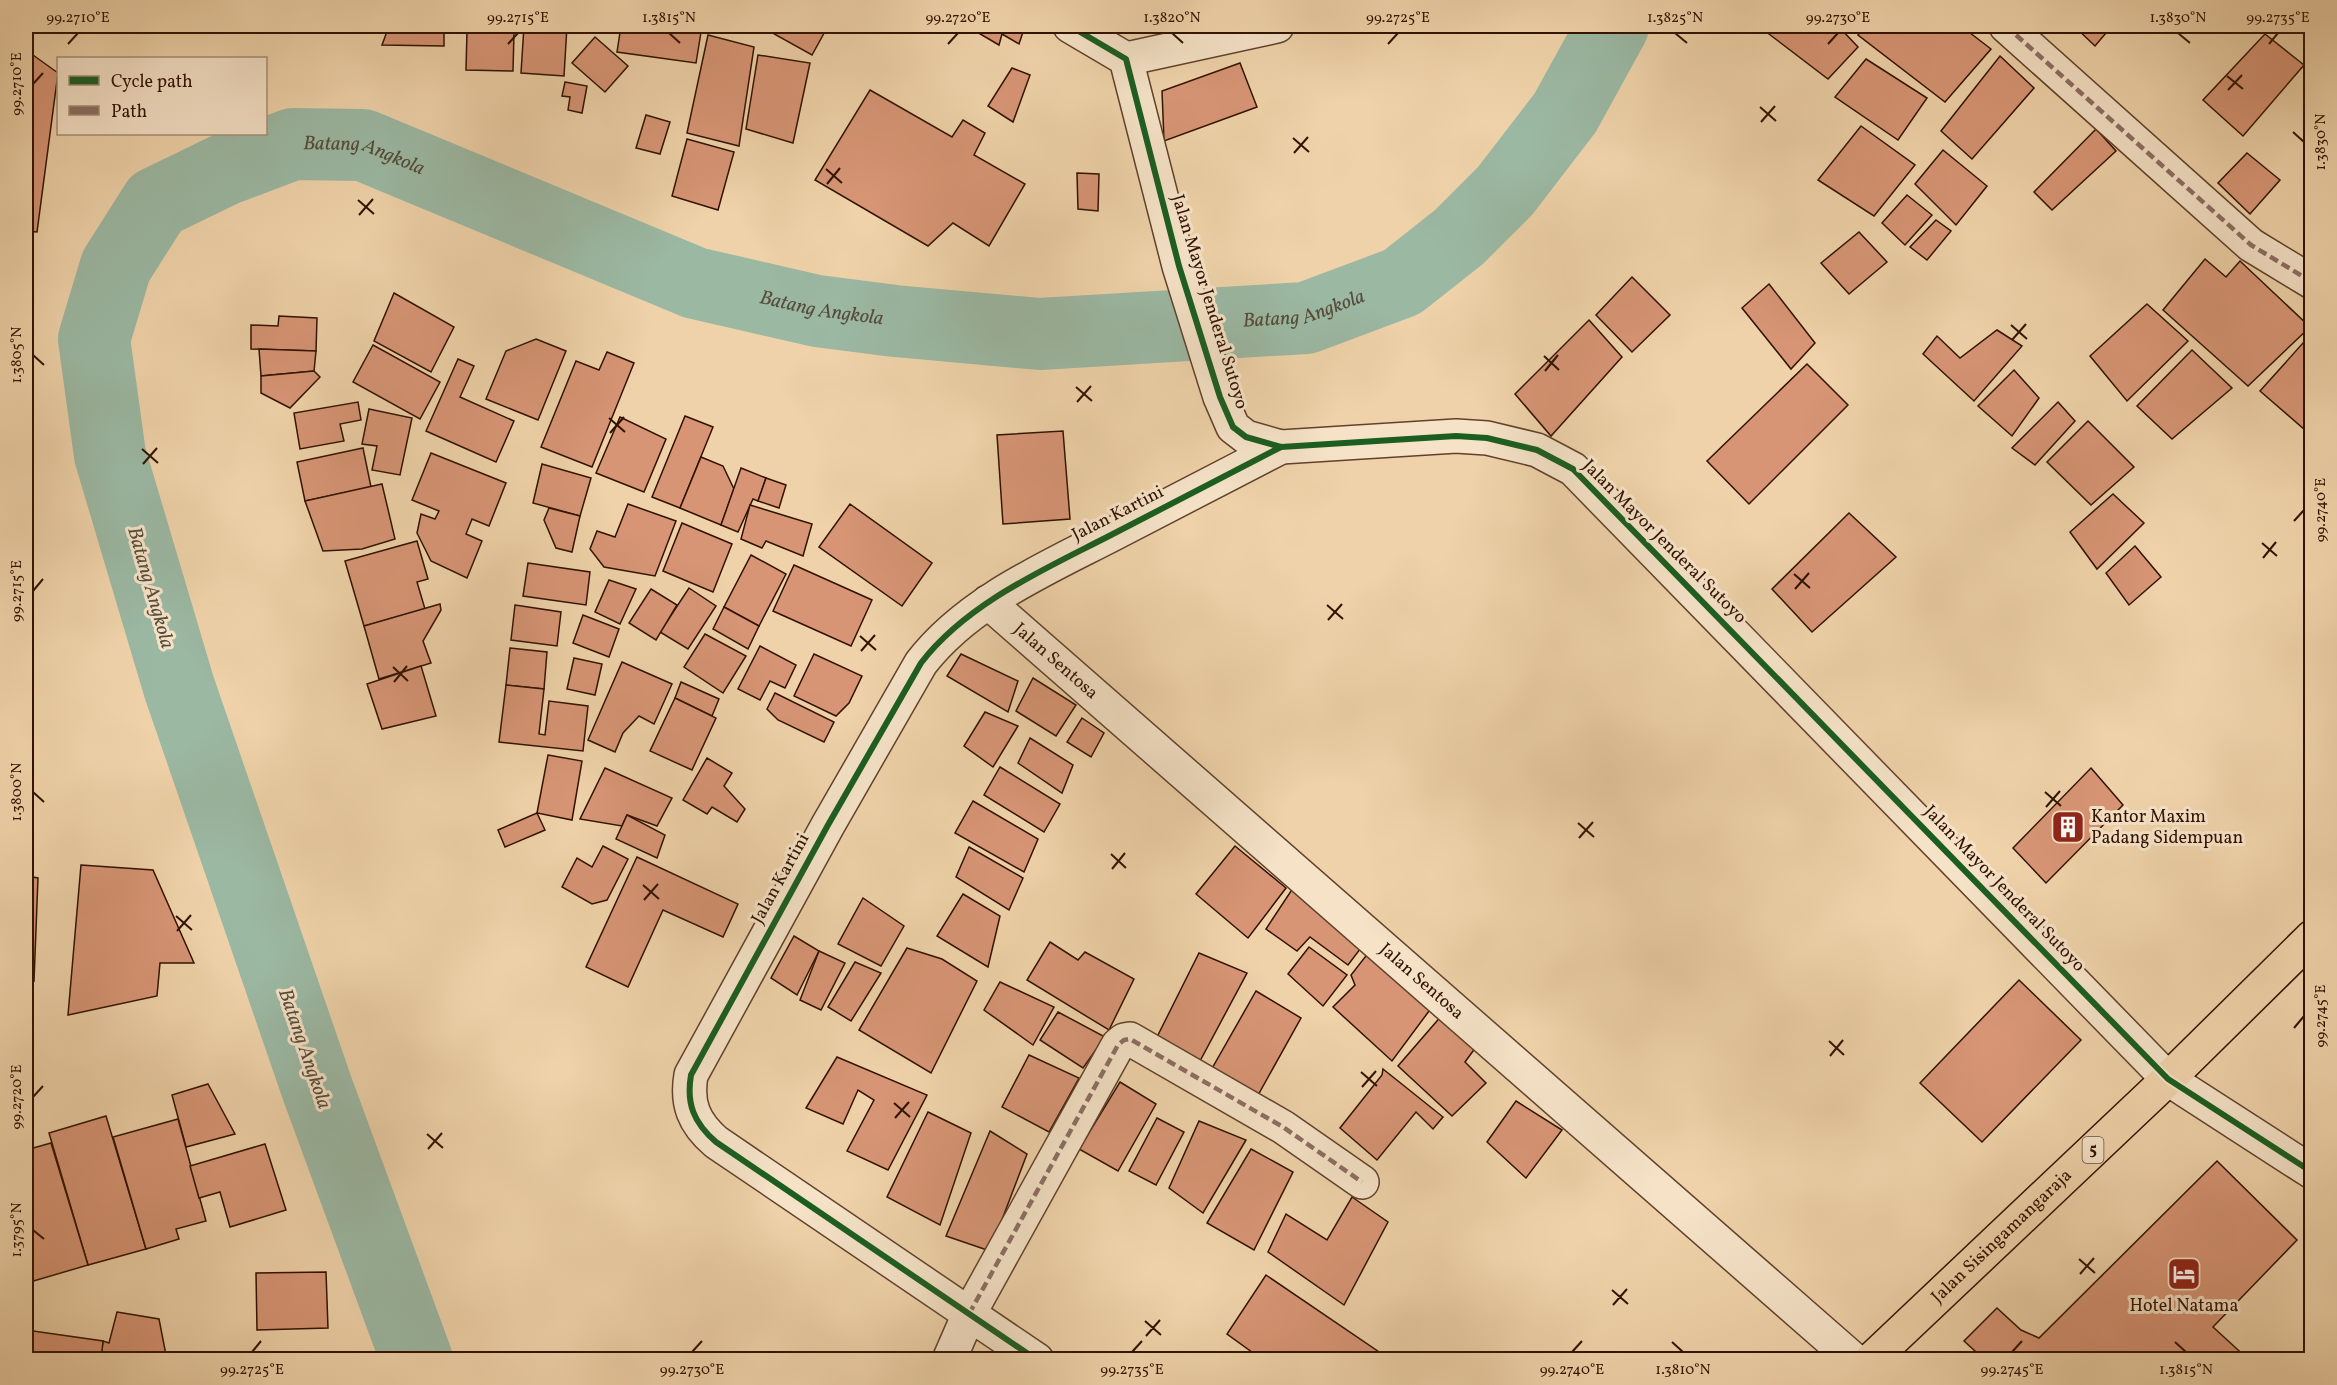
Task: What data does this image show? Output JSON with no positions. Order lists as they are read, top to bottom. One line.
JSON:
{"streets":{"highway":["5","Jalan Sisingamangaraja"],"street":["Jalan Mayor Jenderal Sutoyo","Jalan Kartini","Jalan Sentosa"]},"crossings":[["Jalan Mayor Jenderal Sutoyo","Jalan Kartini"],["Jalan Mayor Jenderal Sutoyo","Jalan Sisingamangaraja"],["Jalan Kartini","Jalan Sentosa"]],"water":["Batang Angkola"],"places":{"building":["Kantor Maxim Padang Sidempuan"],"hotel":["Hotel Natama"]},"legend":["Cycle path","Path"],"coordinates":["99.2710°E","99.2715°E","1.3815°N","99.2720°E","1.3820°N","99.2725°E","1.3825°N","99.2730°E","1.3830°N","99.2735°E","1.3805°N","99.2740°E","1.3800°N","99.2745°E","1.3795°N","1.3810°N"]}
